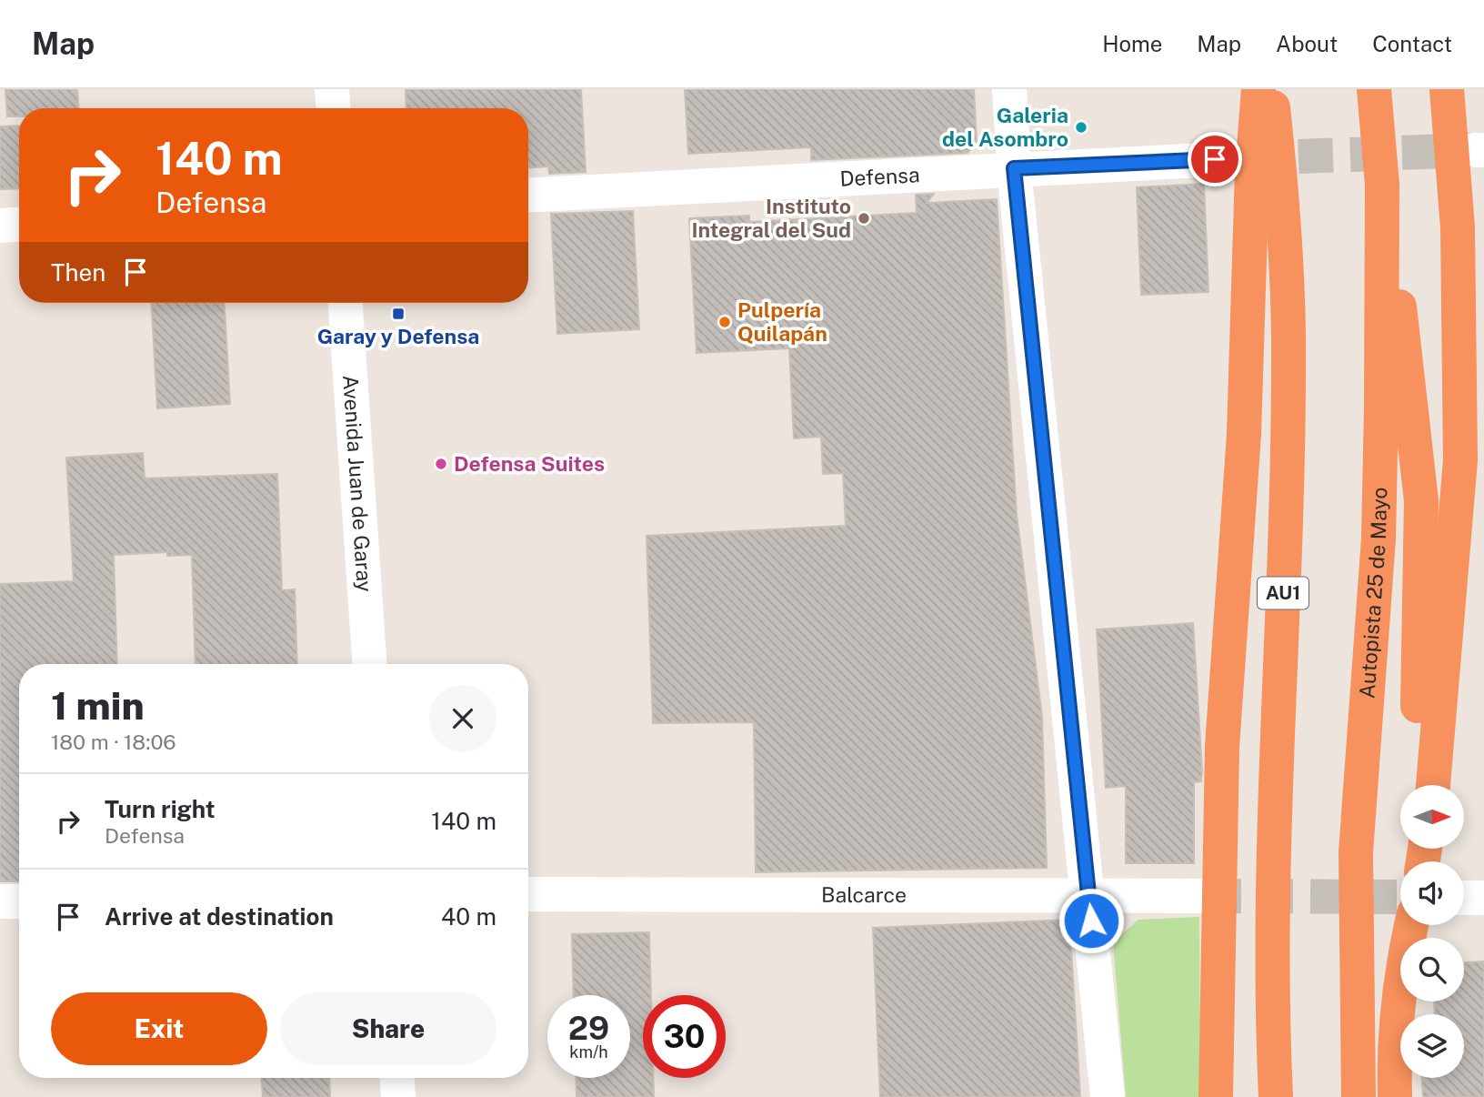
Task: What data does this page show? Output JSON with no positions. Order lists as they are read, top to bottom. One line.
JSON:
{"streets":{"highway":["AU1","Autopista 25 de Mayo"],"street":["Defensa","Avenida Juan de Garay","Balcarce"]},"places":{"other":["Galeria del Asombro","Instituto Integral del Sud","Pulpería Quilapán","Defensa Suites"],"transit":["Garay y Defensa"]},"north":"right","page":{"header":"Map","nav":["Home","Map","About","Contact"],"turn":["140 m","Defensa"],"then":"Then","heading":["1 min","180 m · 18:06"],"list":[{"name":"Turn right","note":"Defensa","value":"140 m"},{"name":"Arrive at destination","value":"40 m"}],"buttons":["Exit","Share"],"speed":"29 km/h","limit":"30"}}
